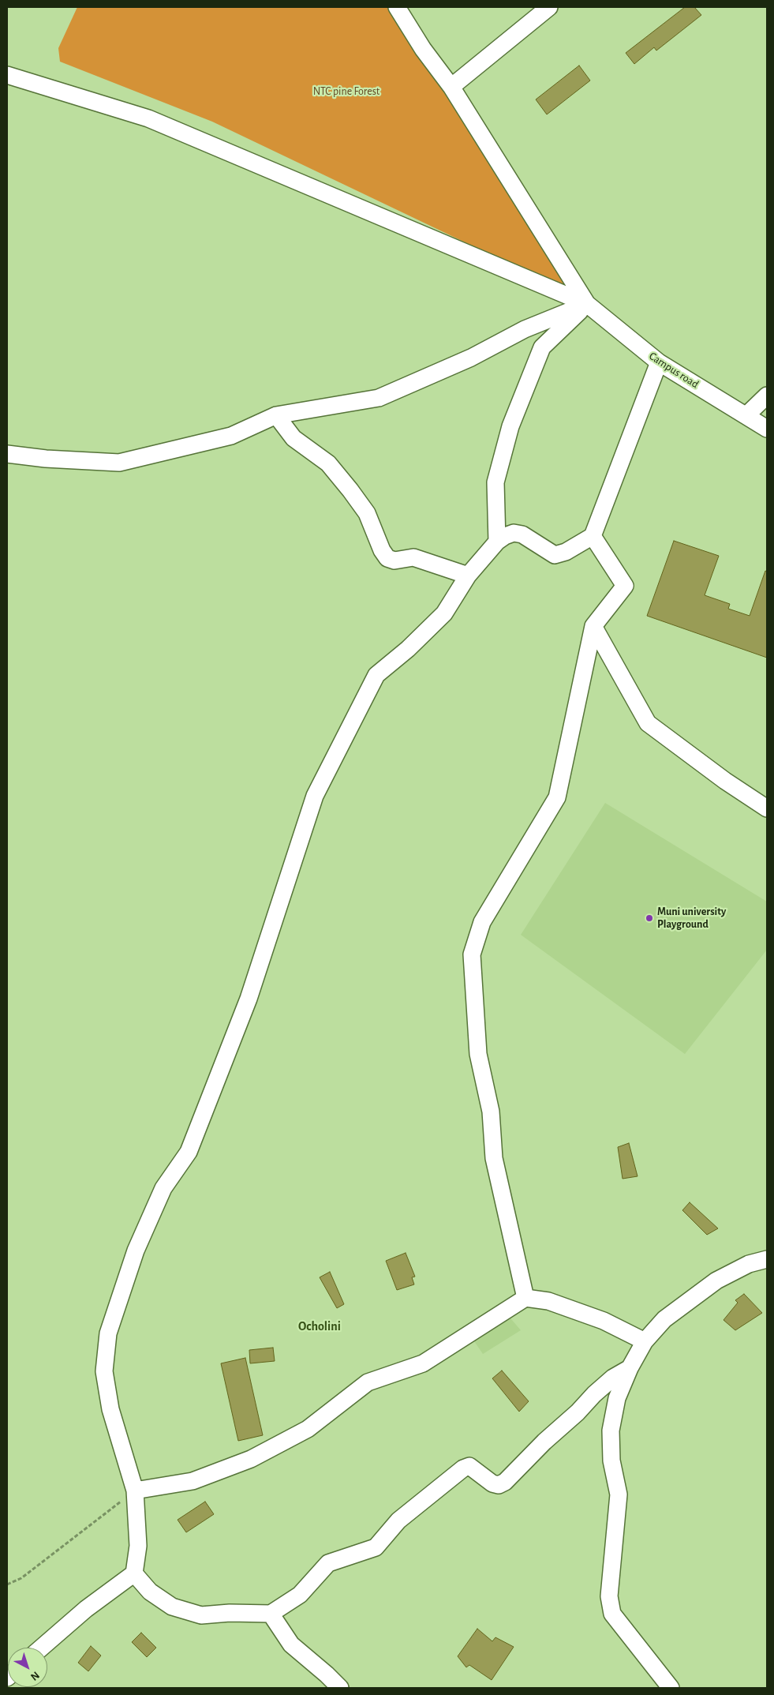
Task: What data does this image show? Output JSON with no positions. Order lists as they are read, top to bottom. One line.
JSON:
{"streets":{"street":["Campus road"]},"districts":["Ocholini"],"parks":["NTC pine Forest"],"places":["Muni university Playground"],"north":"bottom right"}
